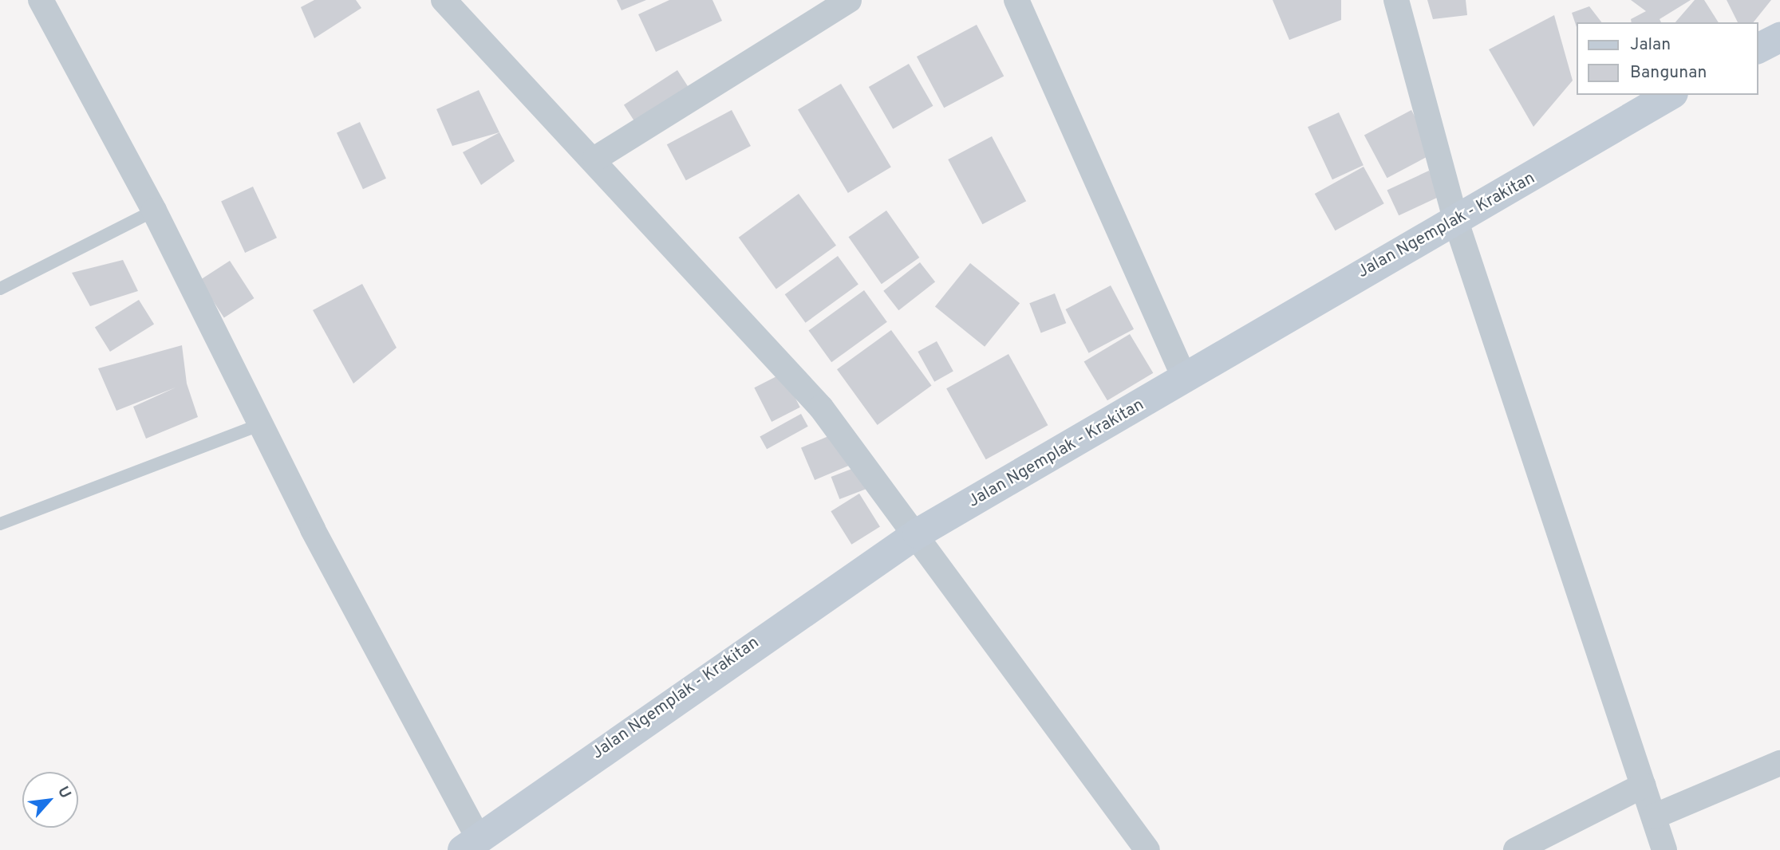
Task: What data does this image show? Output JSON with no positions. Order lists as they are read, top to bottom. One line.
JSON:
{"streets":{"street":["Jalan Ngemplak - Krakitan"]},"legend":["Jalan","Bangunan"],"north":"top right"}
